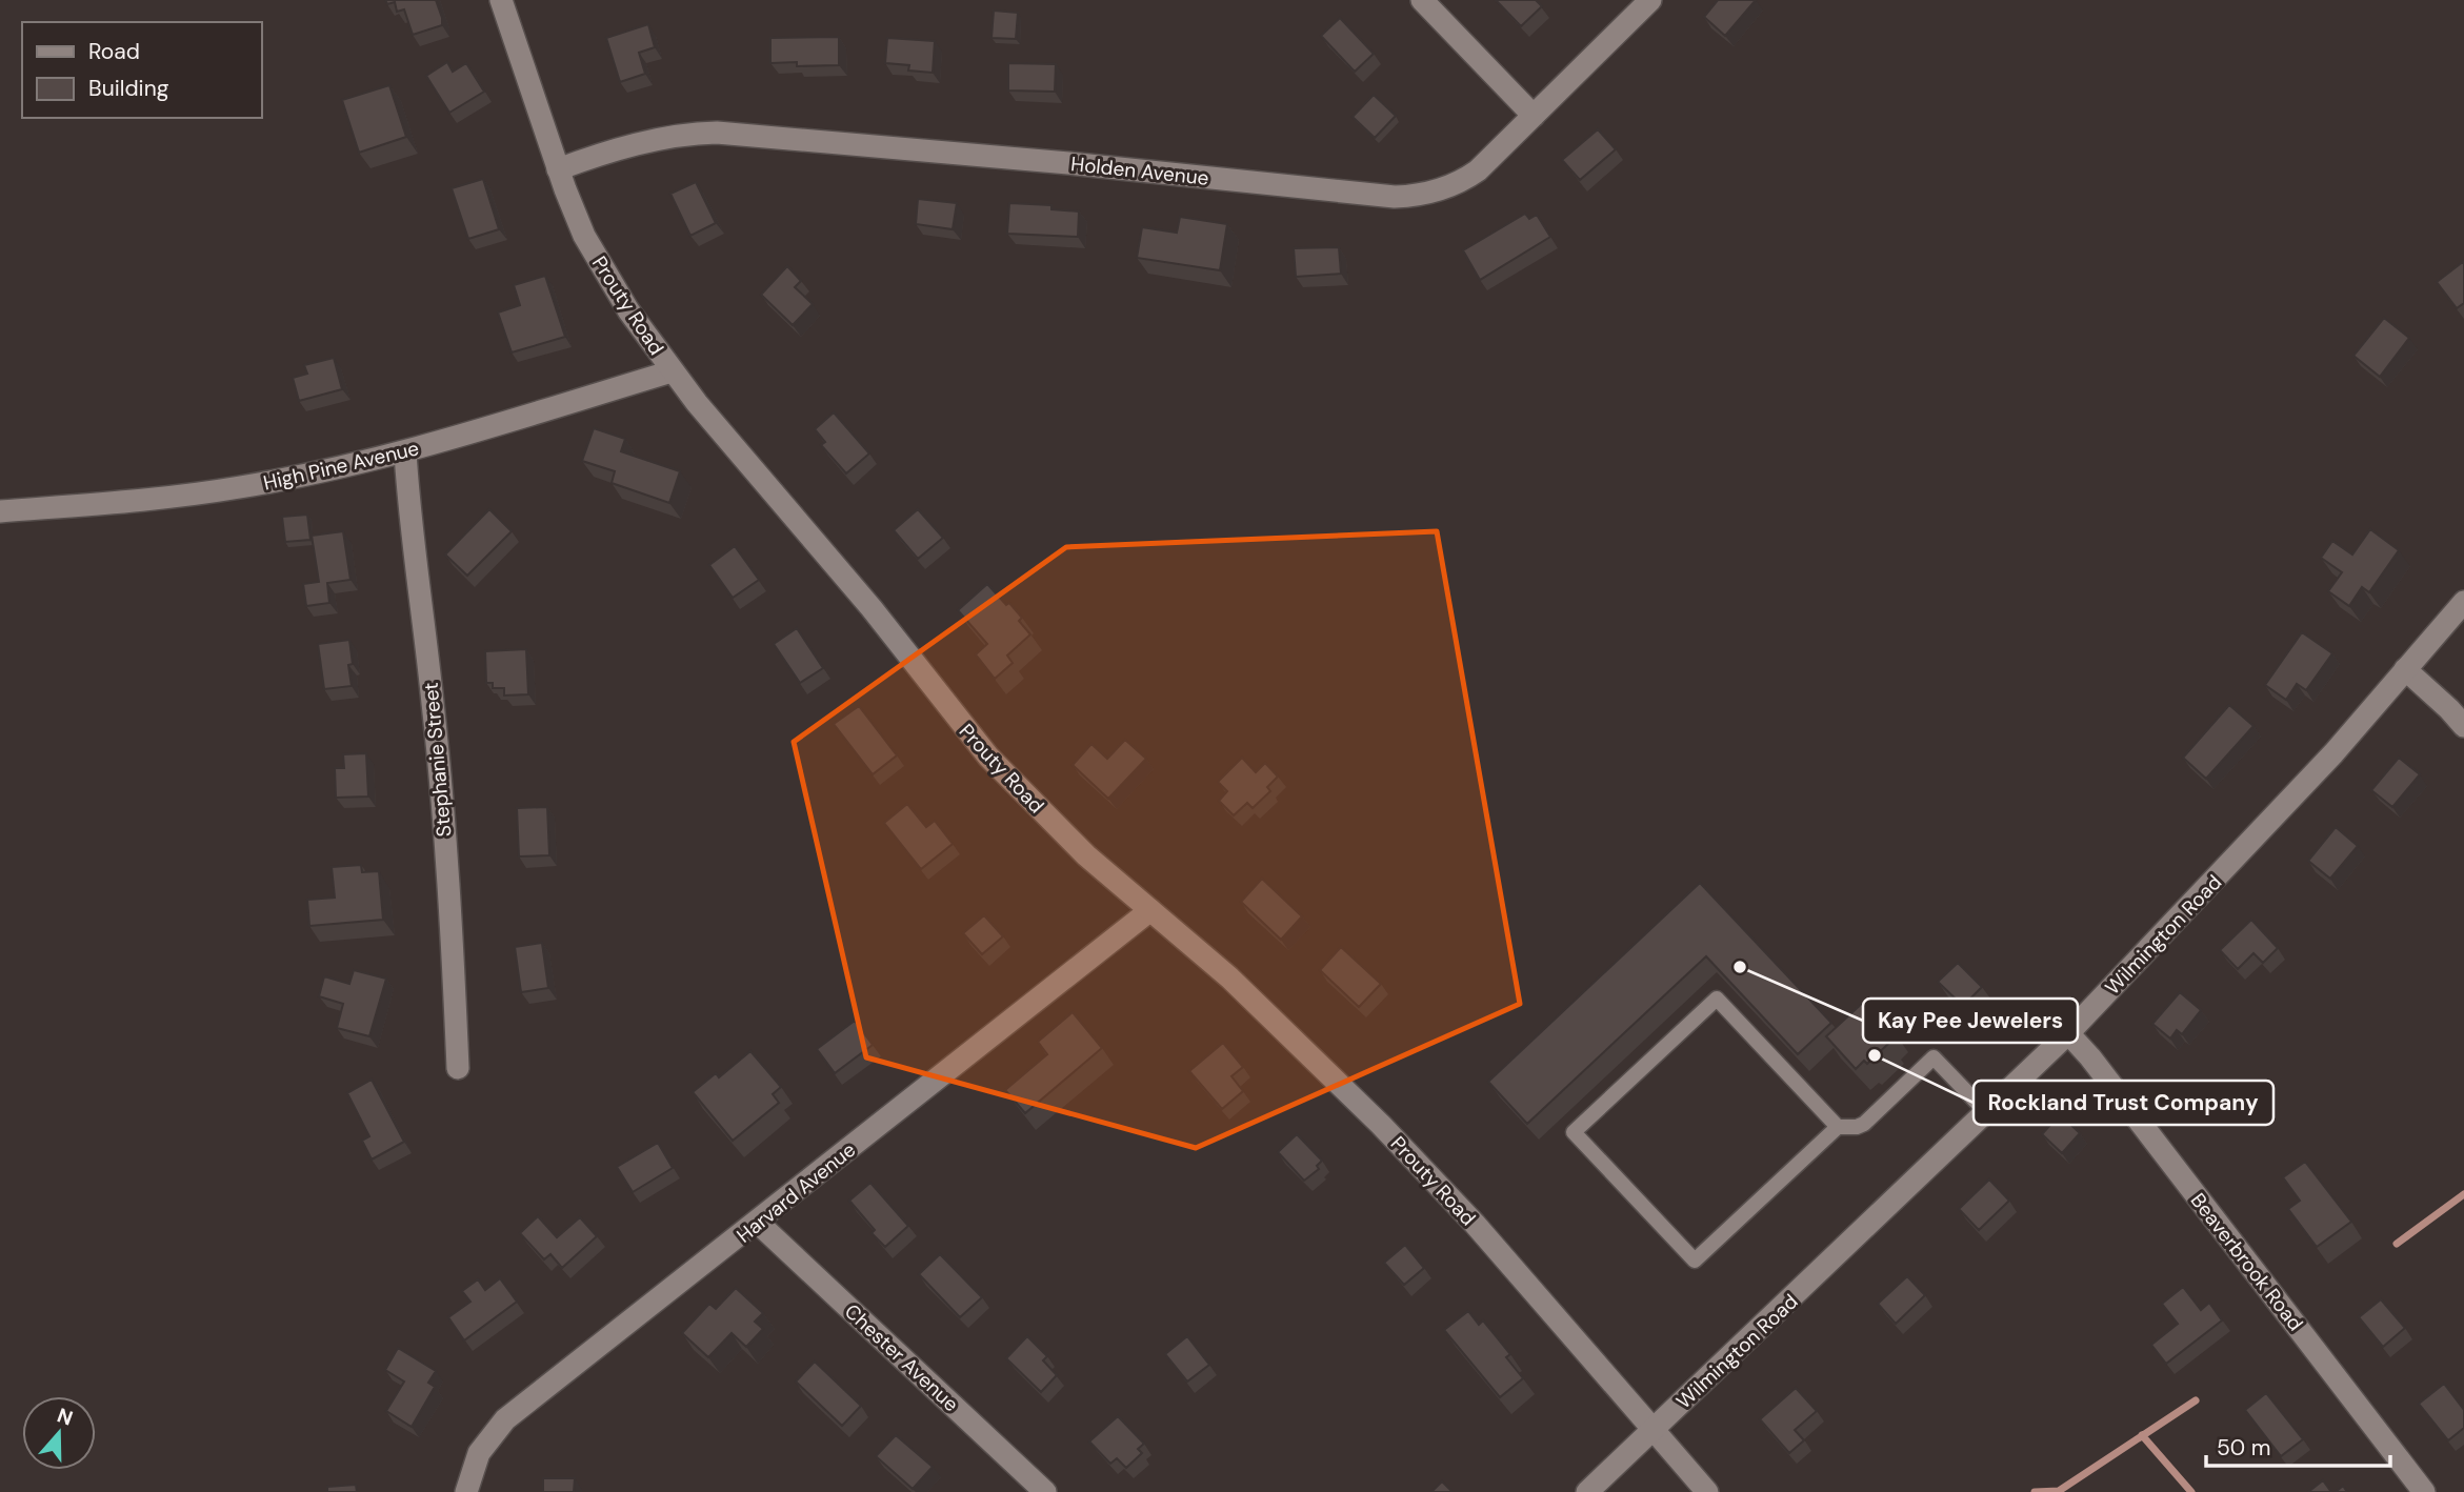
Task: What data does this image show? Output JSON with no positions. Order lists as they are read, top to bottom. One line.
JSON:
{"streets":{"street":["Holden Avenue","Prouty Road","High Pine Avenue","Stephanie Street","Wilmington Road","Harvard Avenue","Beaverbrook Road","Chester Avenue"]},"crossings":[["Holden Avenue","Prouty Road"],["Prouty Road","High Pine Avenue"],["Prouty Road","Wilmington Road"],["Prouty Road","Harvard Avenue"],["High Pine Avenue","Stephanie Street"],["Wilmington Road","Beaverbrook Road"],["Harvard Avenue","Chester Avenue"]],"places":["Kay Pee Jewelers","Rockland Trust Company"],"legend":["Road","Building"],"scale_bar":"50 m","north":"top"}
